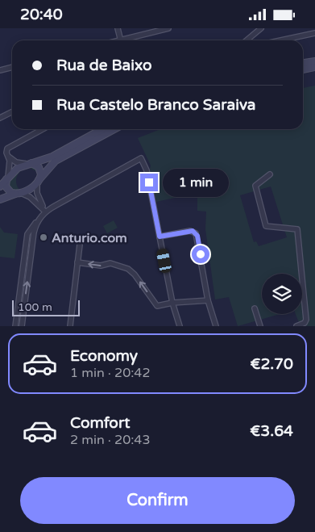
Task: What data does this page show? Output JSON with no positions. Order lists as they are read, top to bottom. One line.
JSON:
{"places":["Anturio.com"],"scale_bar":"100 m","page":{"status":"20:40","banner":["Rua de Baixo","Rua Castelo Branco Saraiva"],"bubble":"1 min","scale":"100 m","list":[{"name":"Economy","note":"1 min · 20:42","value":"€2.70"},{"name":"Comfort","note":"2 min · 20:43","value":"€3.64"}],"buttons":"Confirm"}}
